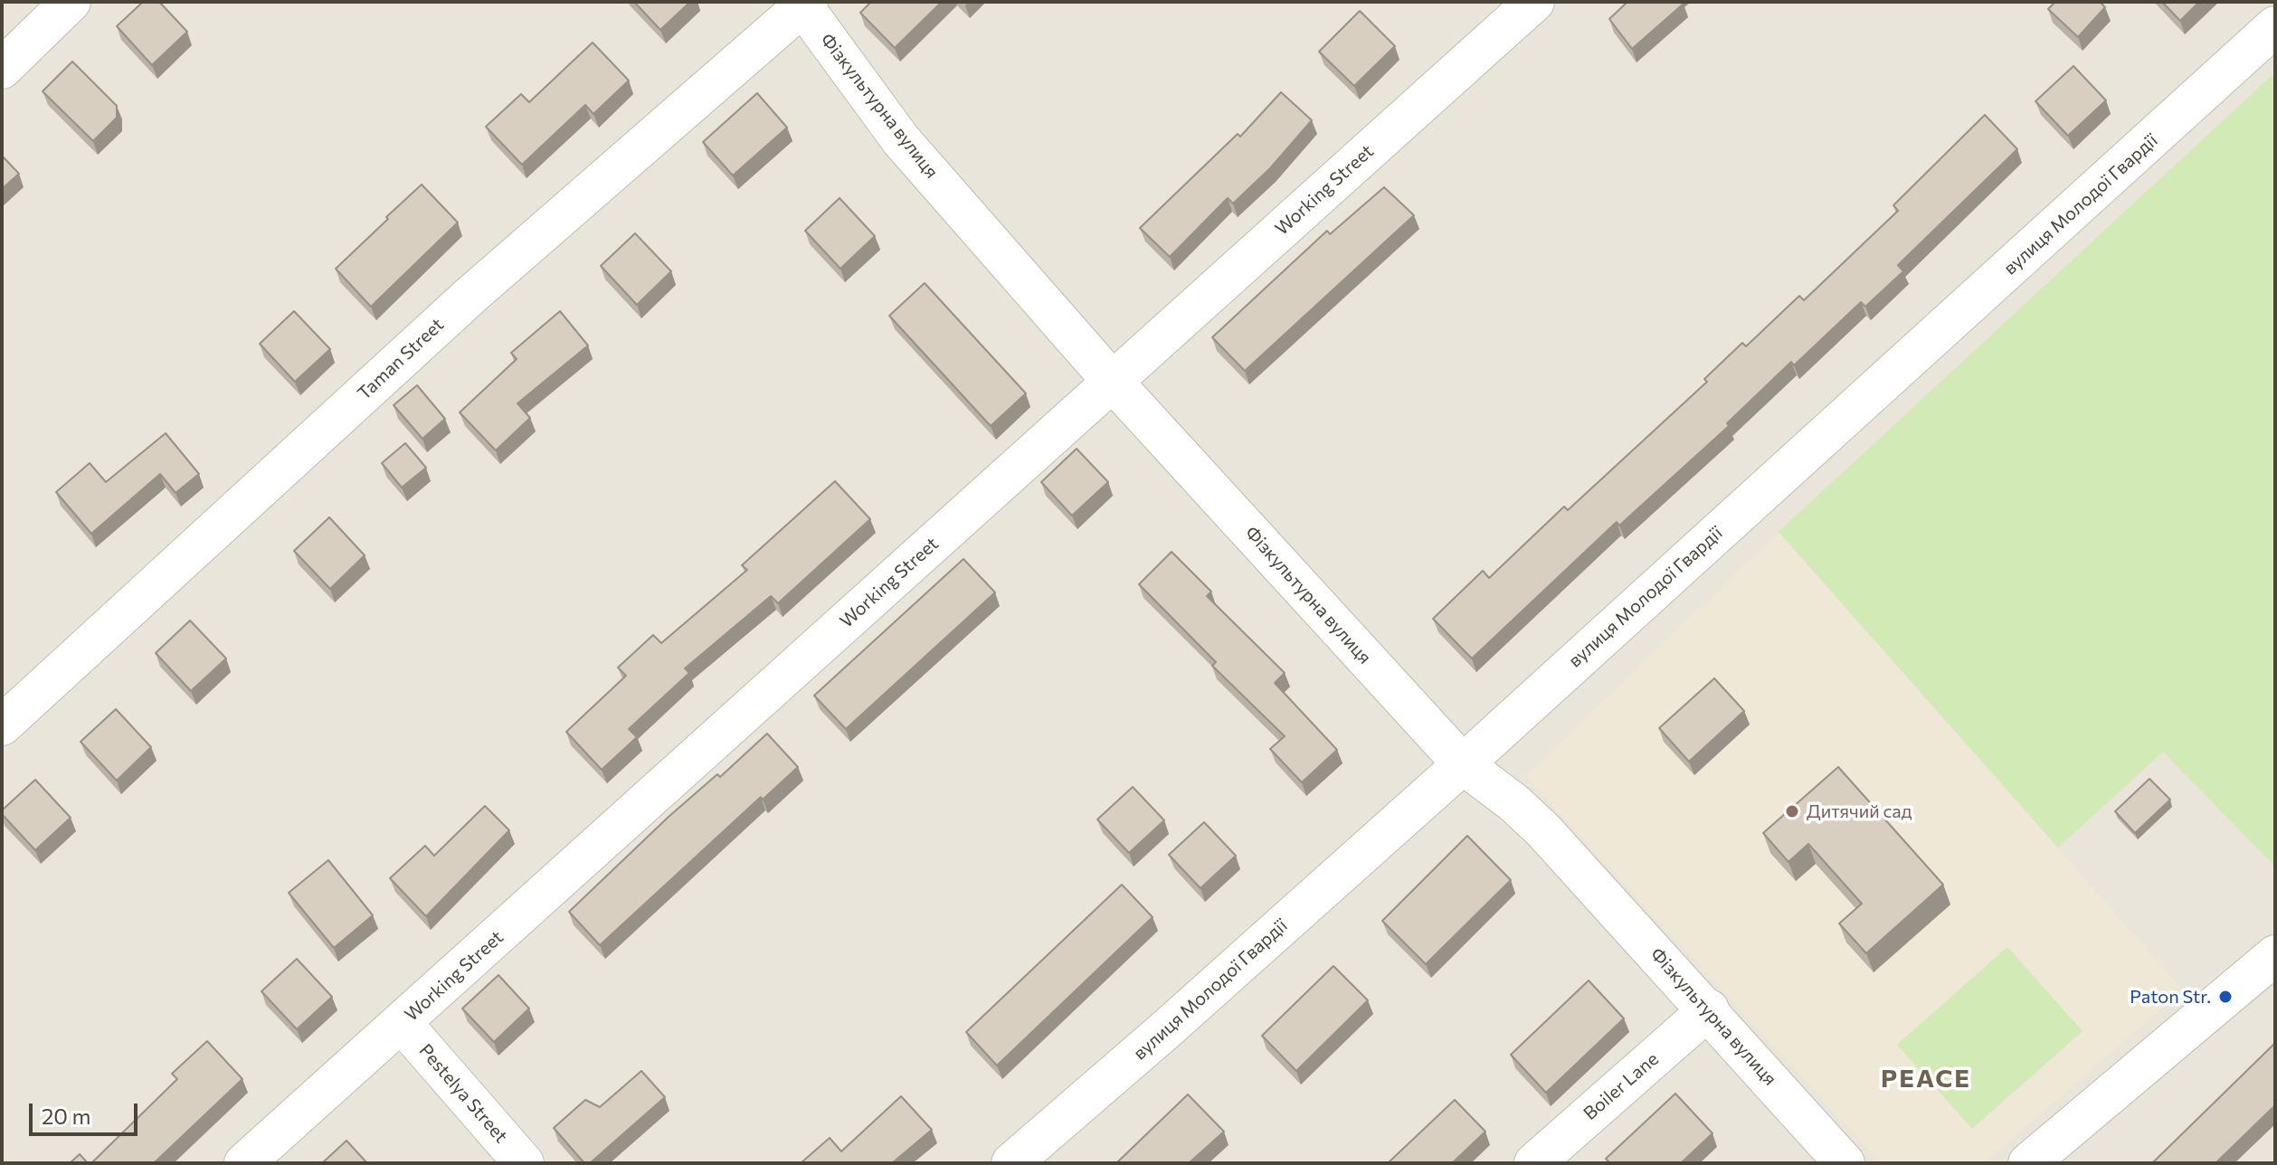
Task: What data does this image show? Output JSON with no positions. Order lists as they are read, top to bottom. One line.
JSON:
{"streets":{"street":["Фізкультурна вулиця","Working Street","вулиця Молодої Гвардії","Taman Street","Boiler Lane","Pestelya Street"]},"crossings":[["Фізкультурна вулиця","Working Street"],["Фізкультурна вулиця","вулиця Молодої Гвардії"],["Фізкультурна вулиця","Taman Street"],["Фізкультурна вулиця","Boiler Lane"],["Working Street","Pestelya Street"]],"districts":["PEACE"],"places":["Дитячий сад","Paton Str."],"scale_bar":"20 m"}
